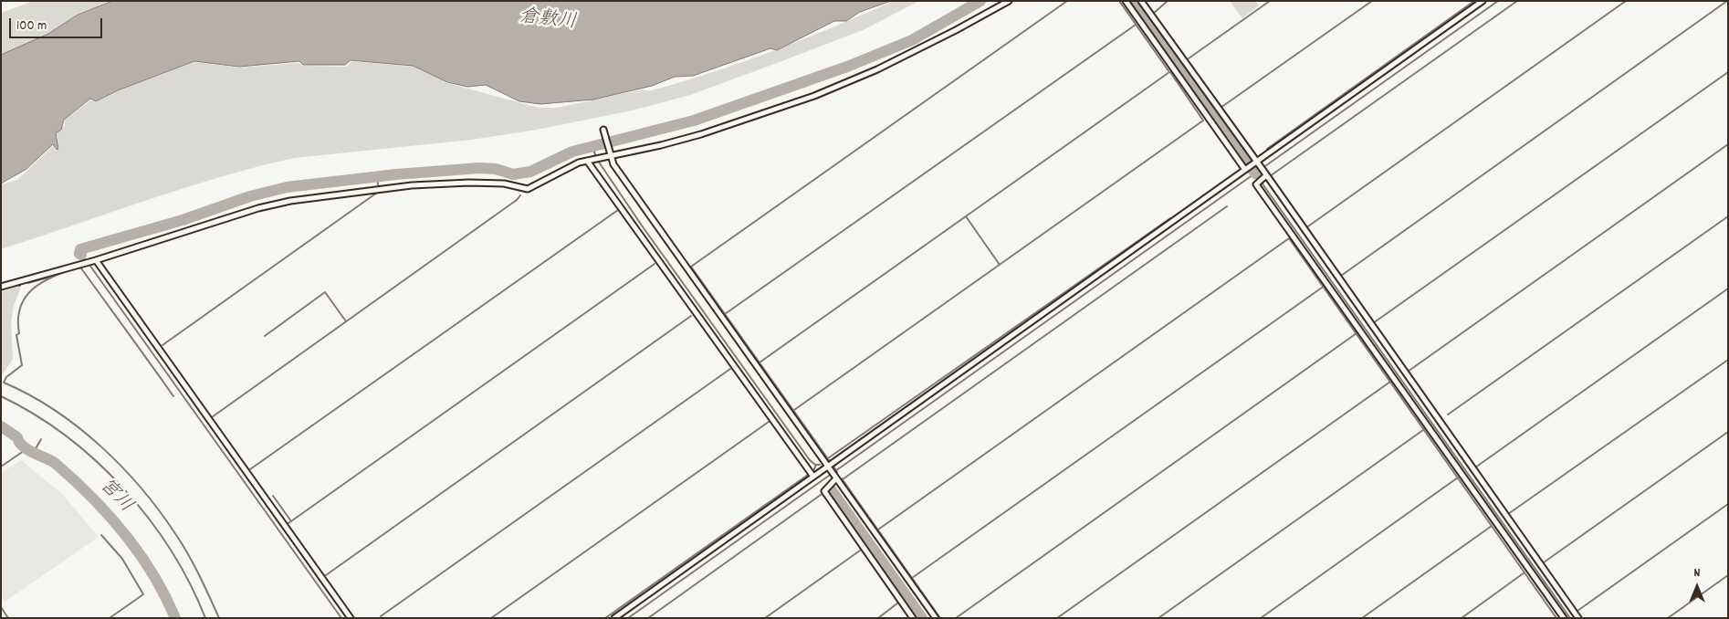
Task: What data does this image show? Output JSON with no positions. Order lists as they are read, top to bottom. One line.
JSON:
{"water":["倉敷川","宮川"],"scale_bar":"100 m","north":"top"}
